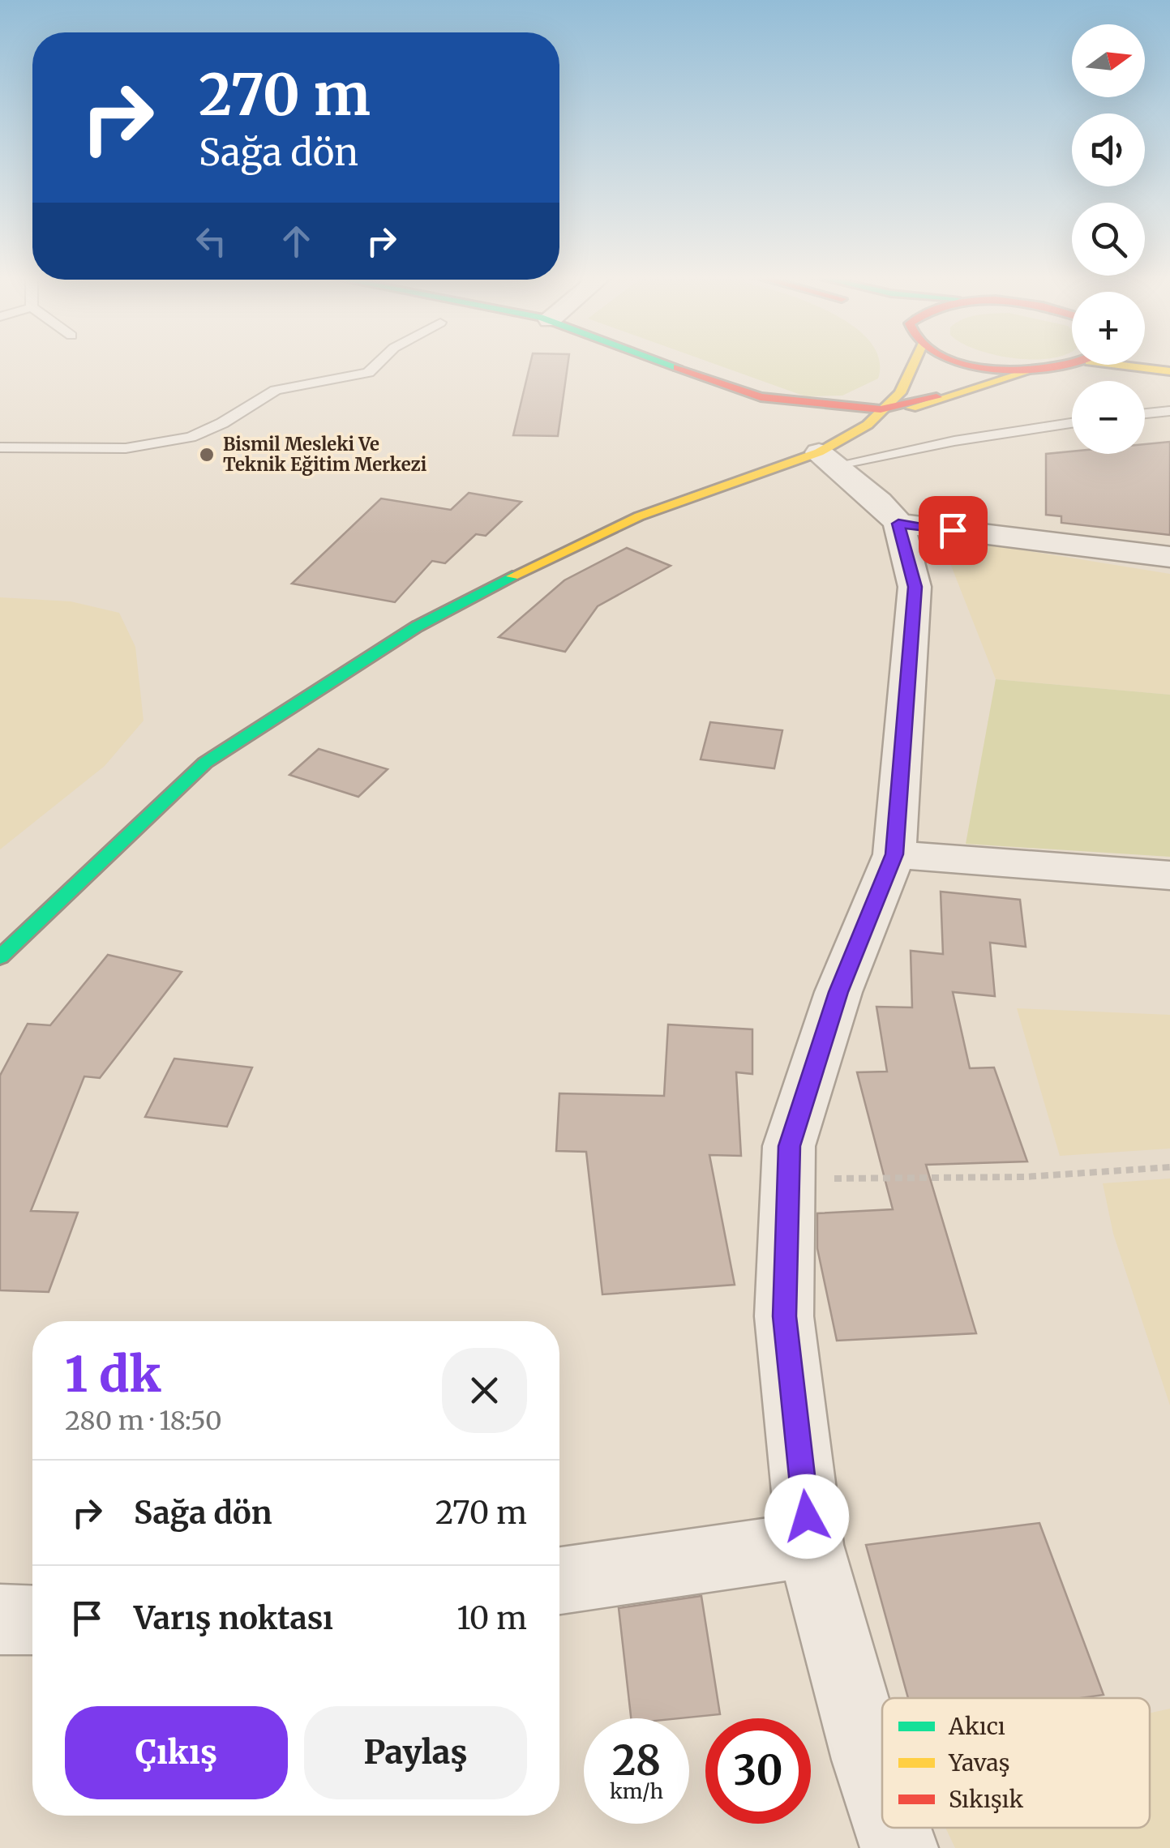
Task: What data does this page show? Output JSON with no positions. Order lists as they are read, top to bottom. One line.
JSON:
{"places":["Bismil Mesleki Ve Teknik Eğitim Merkezi"],"legend":["Akıcı","Yavaş","Sıkışık"],"north":"right","page":{"map_buttons":["+","−"],"turn":["270 m","Sağa dön"],"heading":["1 dk","280 m · 18:50"],"list":[{"name":"Sağa dön","value":"270 m"},{"name":"Varış noktası","value":"10 m"}],"buttons":["Çıkış","Paylaş"],"speed":"28 km/h","limit":"30"}}
